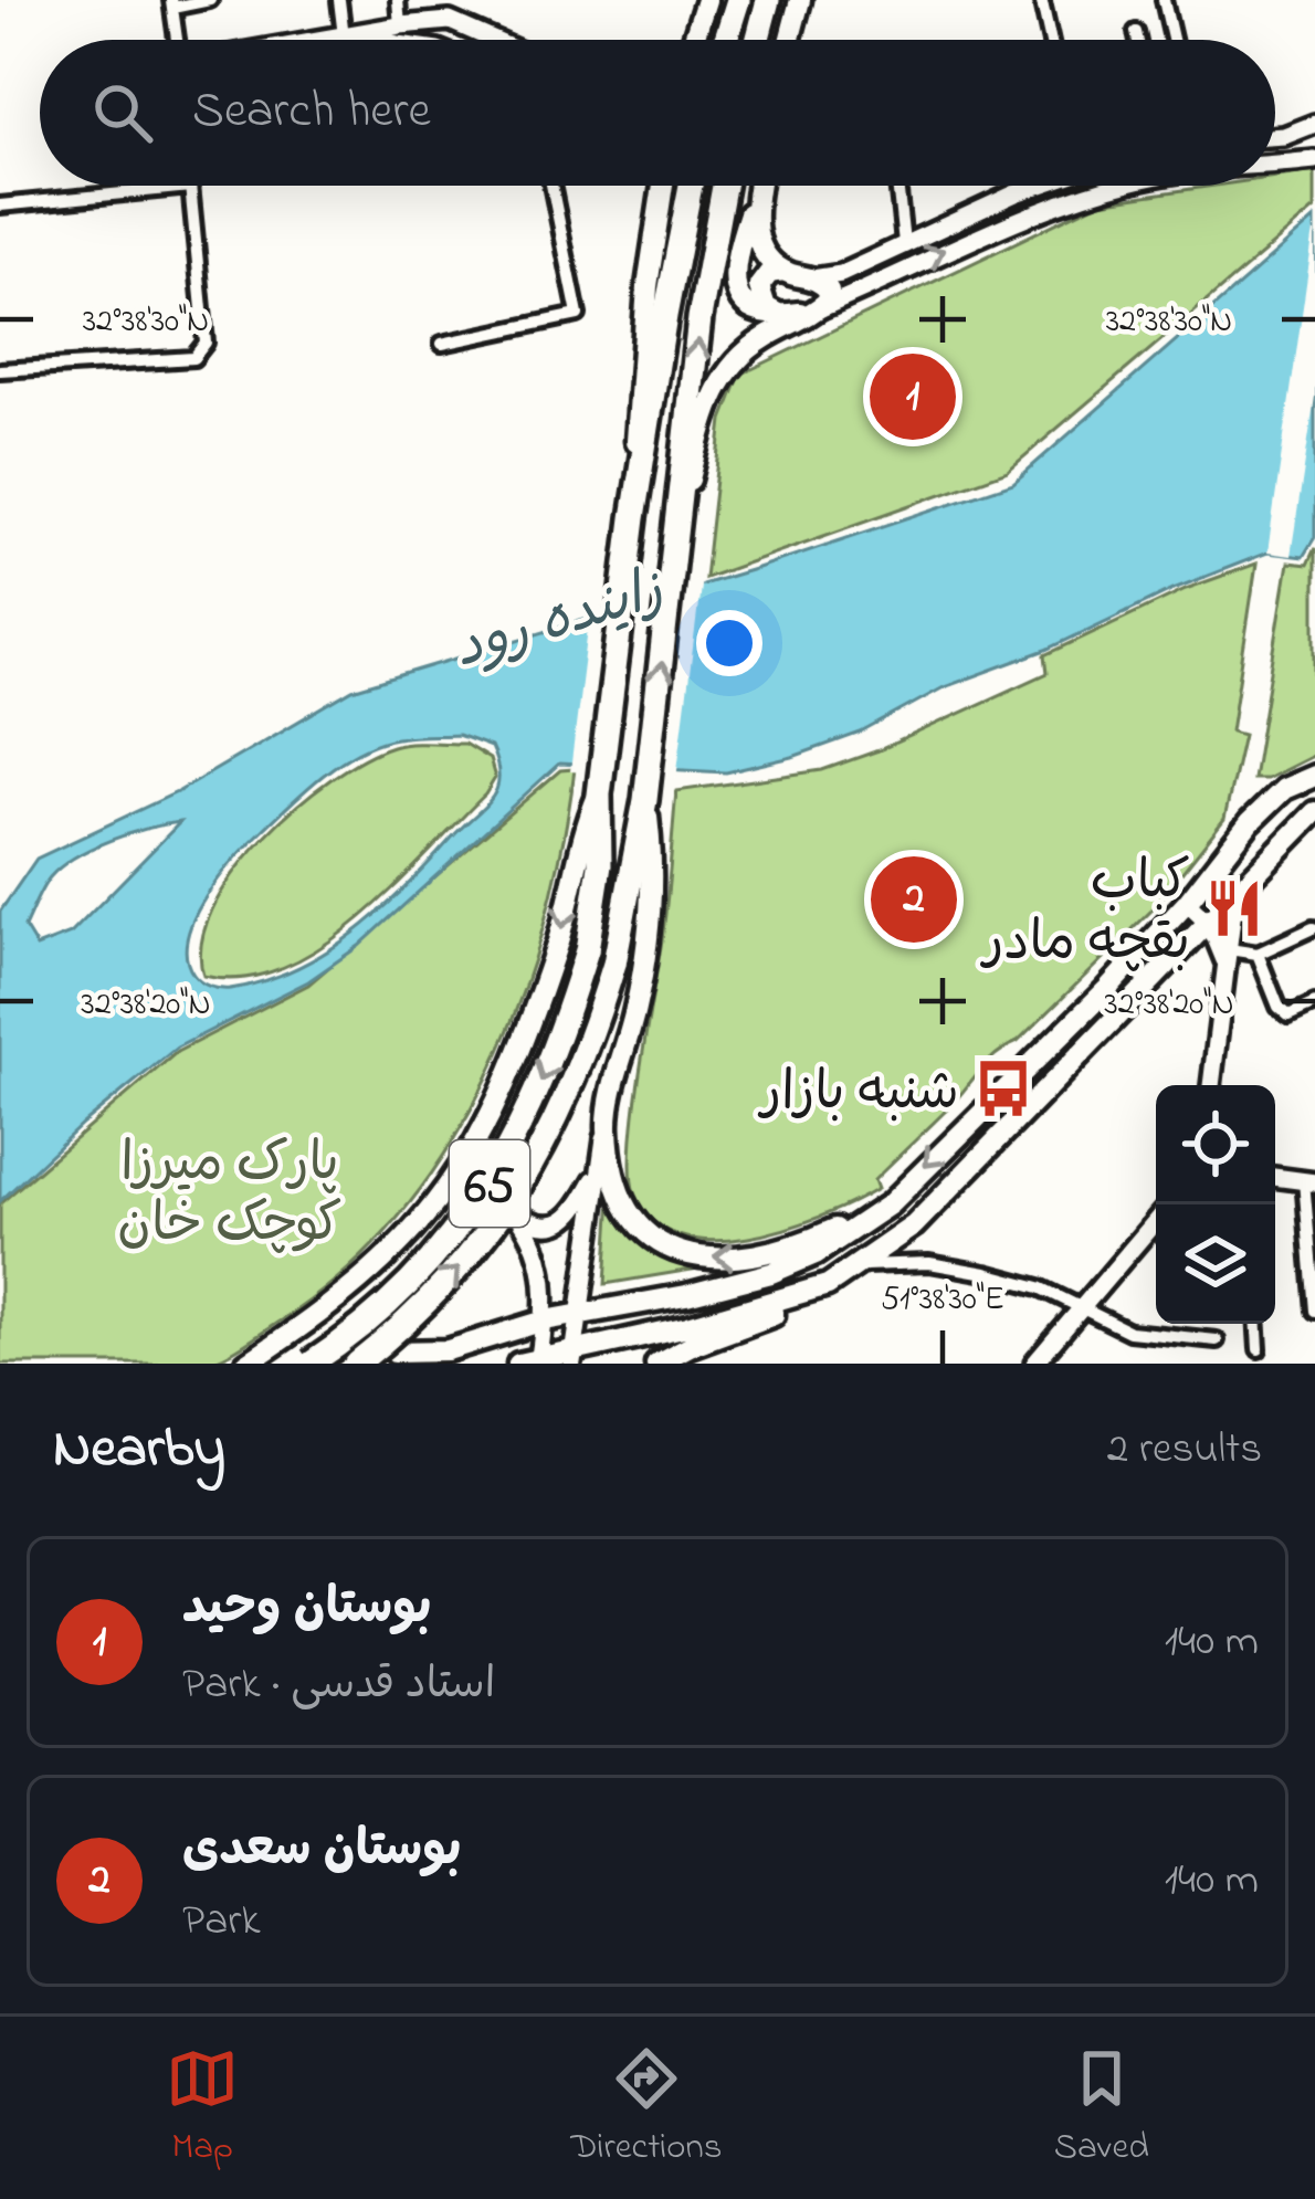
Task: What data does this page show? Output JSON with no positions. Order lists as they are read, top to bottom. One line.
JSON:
{"streets":{"highway":["65"]},"water":["زاینده رود"],"parks":["پارک میرزا کوچک خان"],"places":{"restaurant":["کباب بقچه مادر"],"bus stop":["شنبه بازار"]},"page":{"search":"Search here","pins":["1","2"],"heading":["Nearby","2 results"],"list":[{"mark":"1","name":"بوستان وحید","note":"Park · استاد قدسی","value":"140 m"},{"mark":"2","name":"بوستان سعدی","note":"Park","value":"140 m"}],"nav":["Map","Directions","Saved"]},"coordinates":["32°38'30\"N","32°38'20\"N","51°38'30\"E"]}
